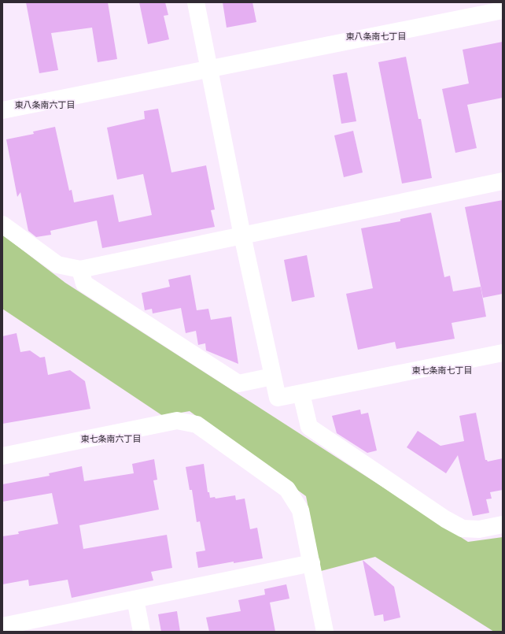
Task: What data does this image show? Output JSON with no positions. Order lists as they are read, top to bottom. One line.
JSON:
{"districts":["東八条南七丁目","東八条南六丁目","東七条南七丁目","東七条南六丁目"]}
